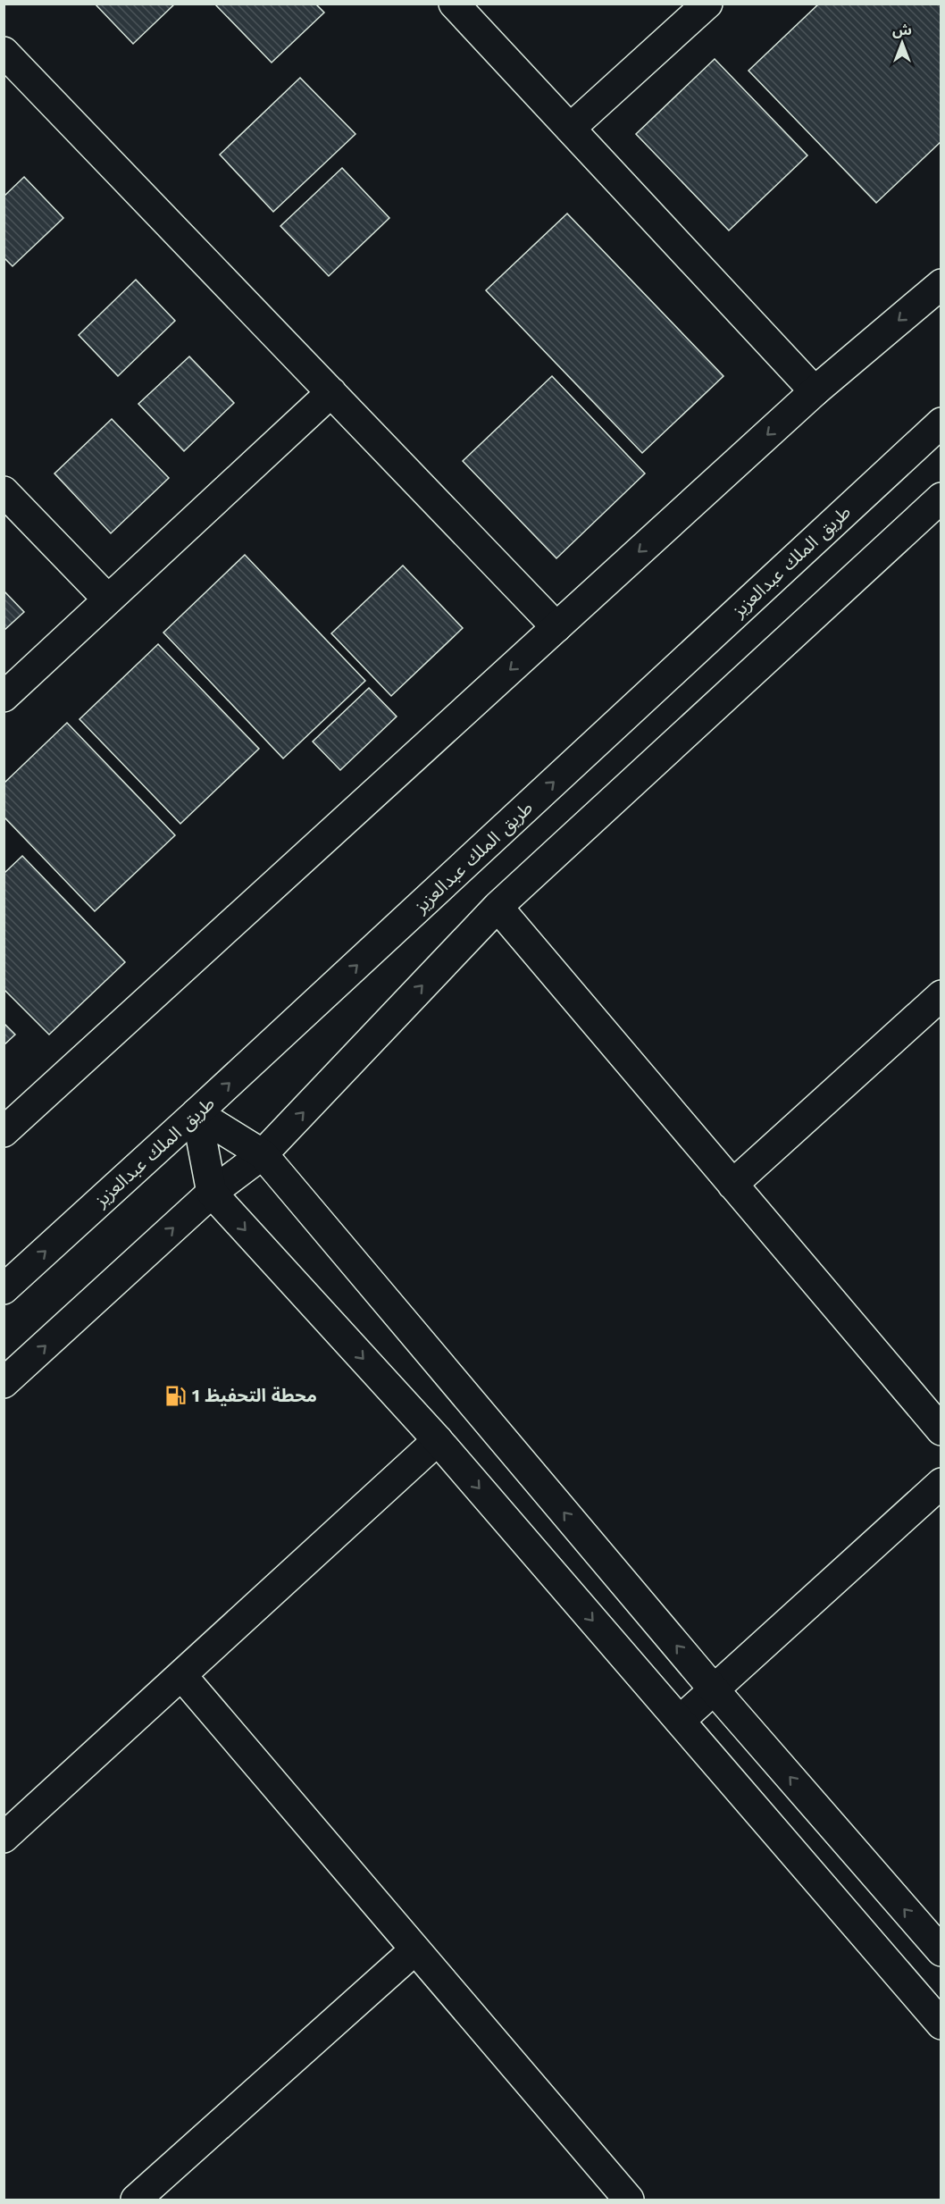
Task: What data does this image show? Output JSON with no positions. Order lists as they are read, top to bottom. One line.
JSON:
{"streets":{"main road":["طريق الملك عبدالعزيز"]},"places":{"fuel station":["محطة التحفيظ 1"]},"north":"top"}
